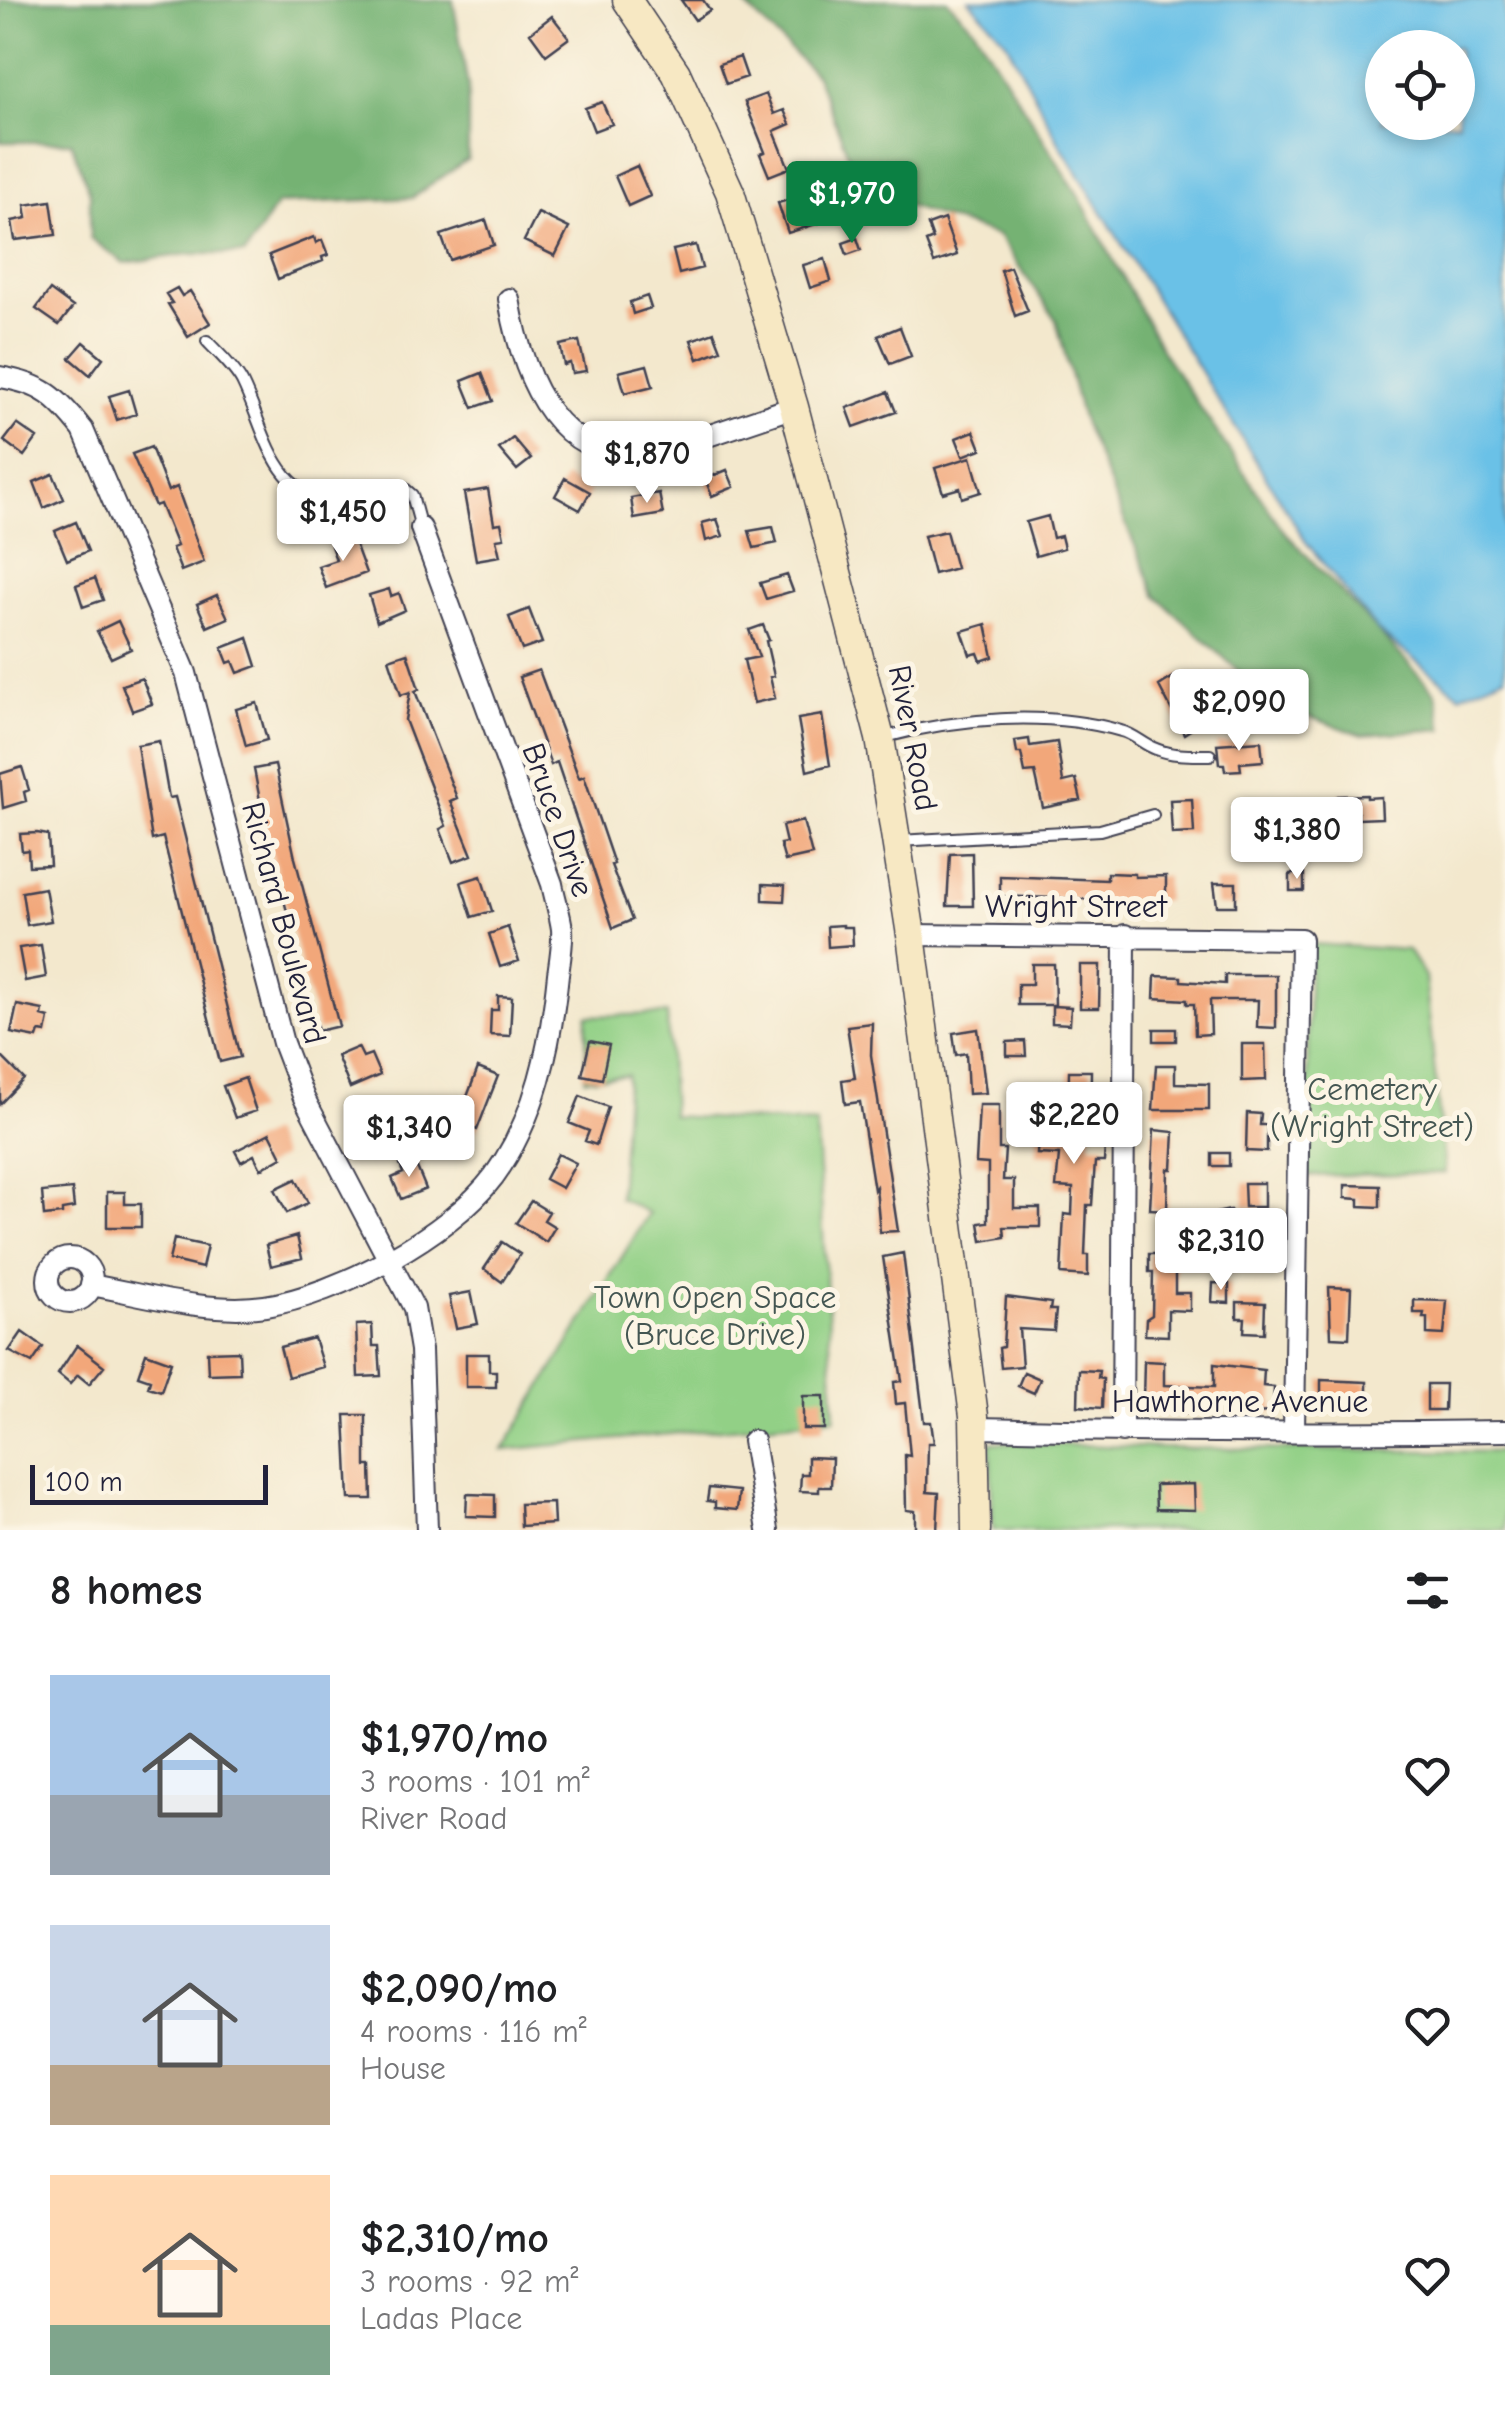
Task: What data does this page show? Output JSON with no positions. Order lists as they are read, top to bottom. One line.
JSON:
{"streets":{"main road":["River Road"],"street":["Bruce Drive","Wright Street","Richard Boulevard","Hawthorne Avenue"]},"crossings":[["River Road","Wright Street"],["River Road","Hawthorne Avenue"],["Bruce Drive","Richard Boulevard"],["Wright Street","Hawthorne Avenue"]],"parks":["Cemetery (Wright Street)","Town Open Space (Bruce Drive)"],"scale_bar":"100 m","page":{"price":["$1,970","$1,870","$1,450","$2,090","$1,380","$2,220","$1,340","$2,310"],"scale":"100 m","heading":"8 homes","list":[{"name":"$1,970/mo","note":"3 rooms · 101 m² · River Road"},{"name":"$2,090/mo","note":"4 rooms · 116 m² · House"},{"name":"$2,310/mo","note":"3 rooms · 92 m² · Ladas Place"}]}}
